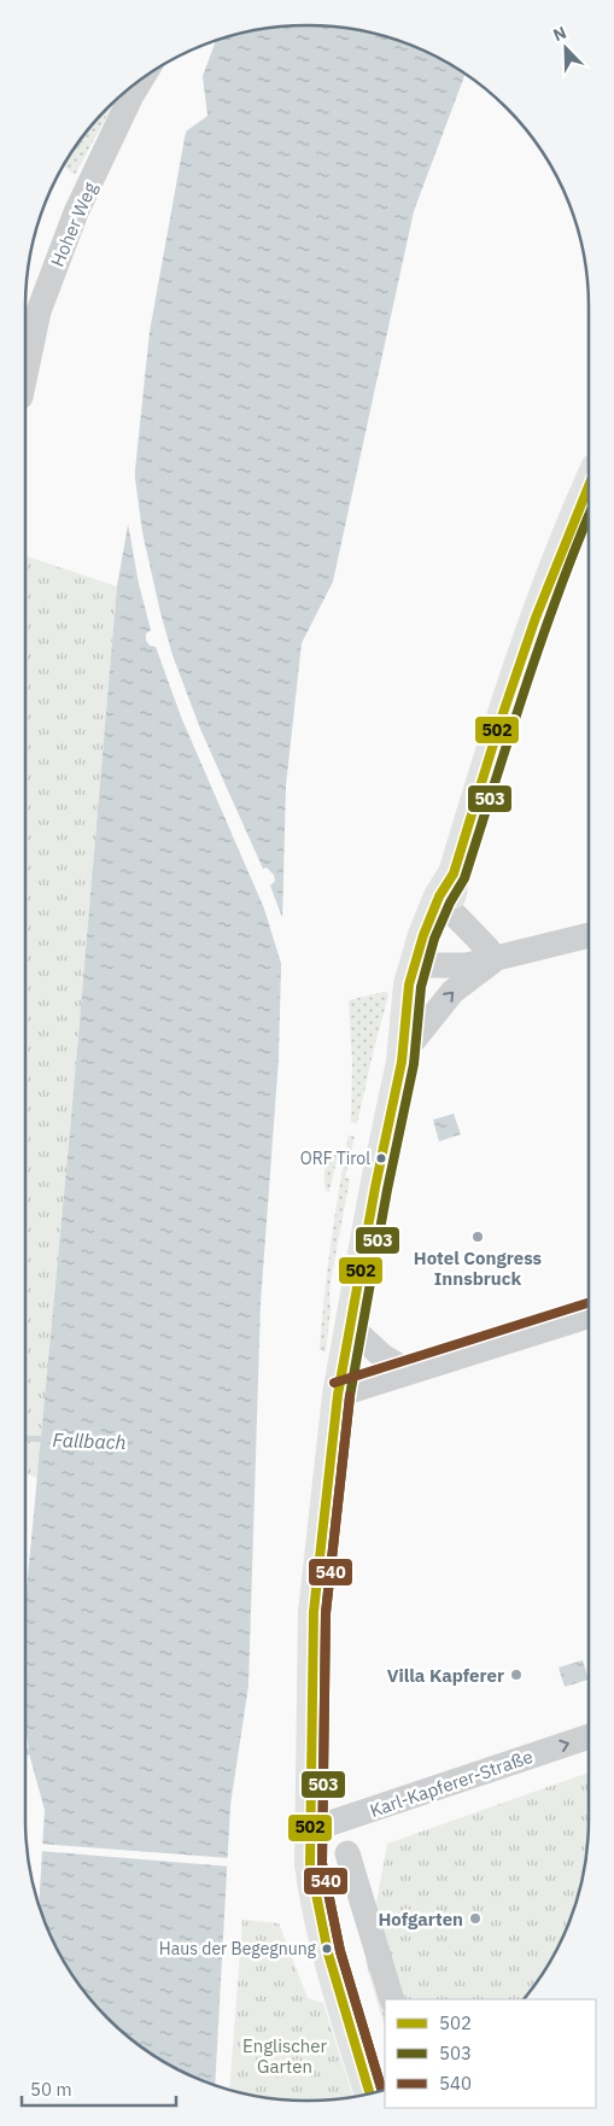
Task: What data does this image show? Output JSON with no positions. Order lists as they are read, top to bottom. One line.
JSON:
{"streets":{"street":["Hoher Weg","Karl-Kapferer-Straße"]},"one_way":["Karl-Kapferer-Straße"],"water":["Fallbach"],"parks":["Englischer Garten"],"places":["ORF Tirol","Hotel Congress Innsbruck","Villa Kapferer","Hofgarten","Haus der Begegnung"],"lines":["transit line 502","transit line 503","transit line 540"],"legend":["502","503","540"],"scale_bar":"50 m","north":"top left"}
